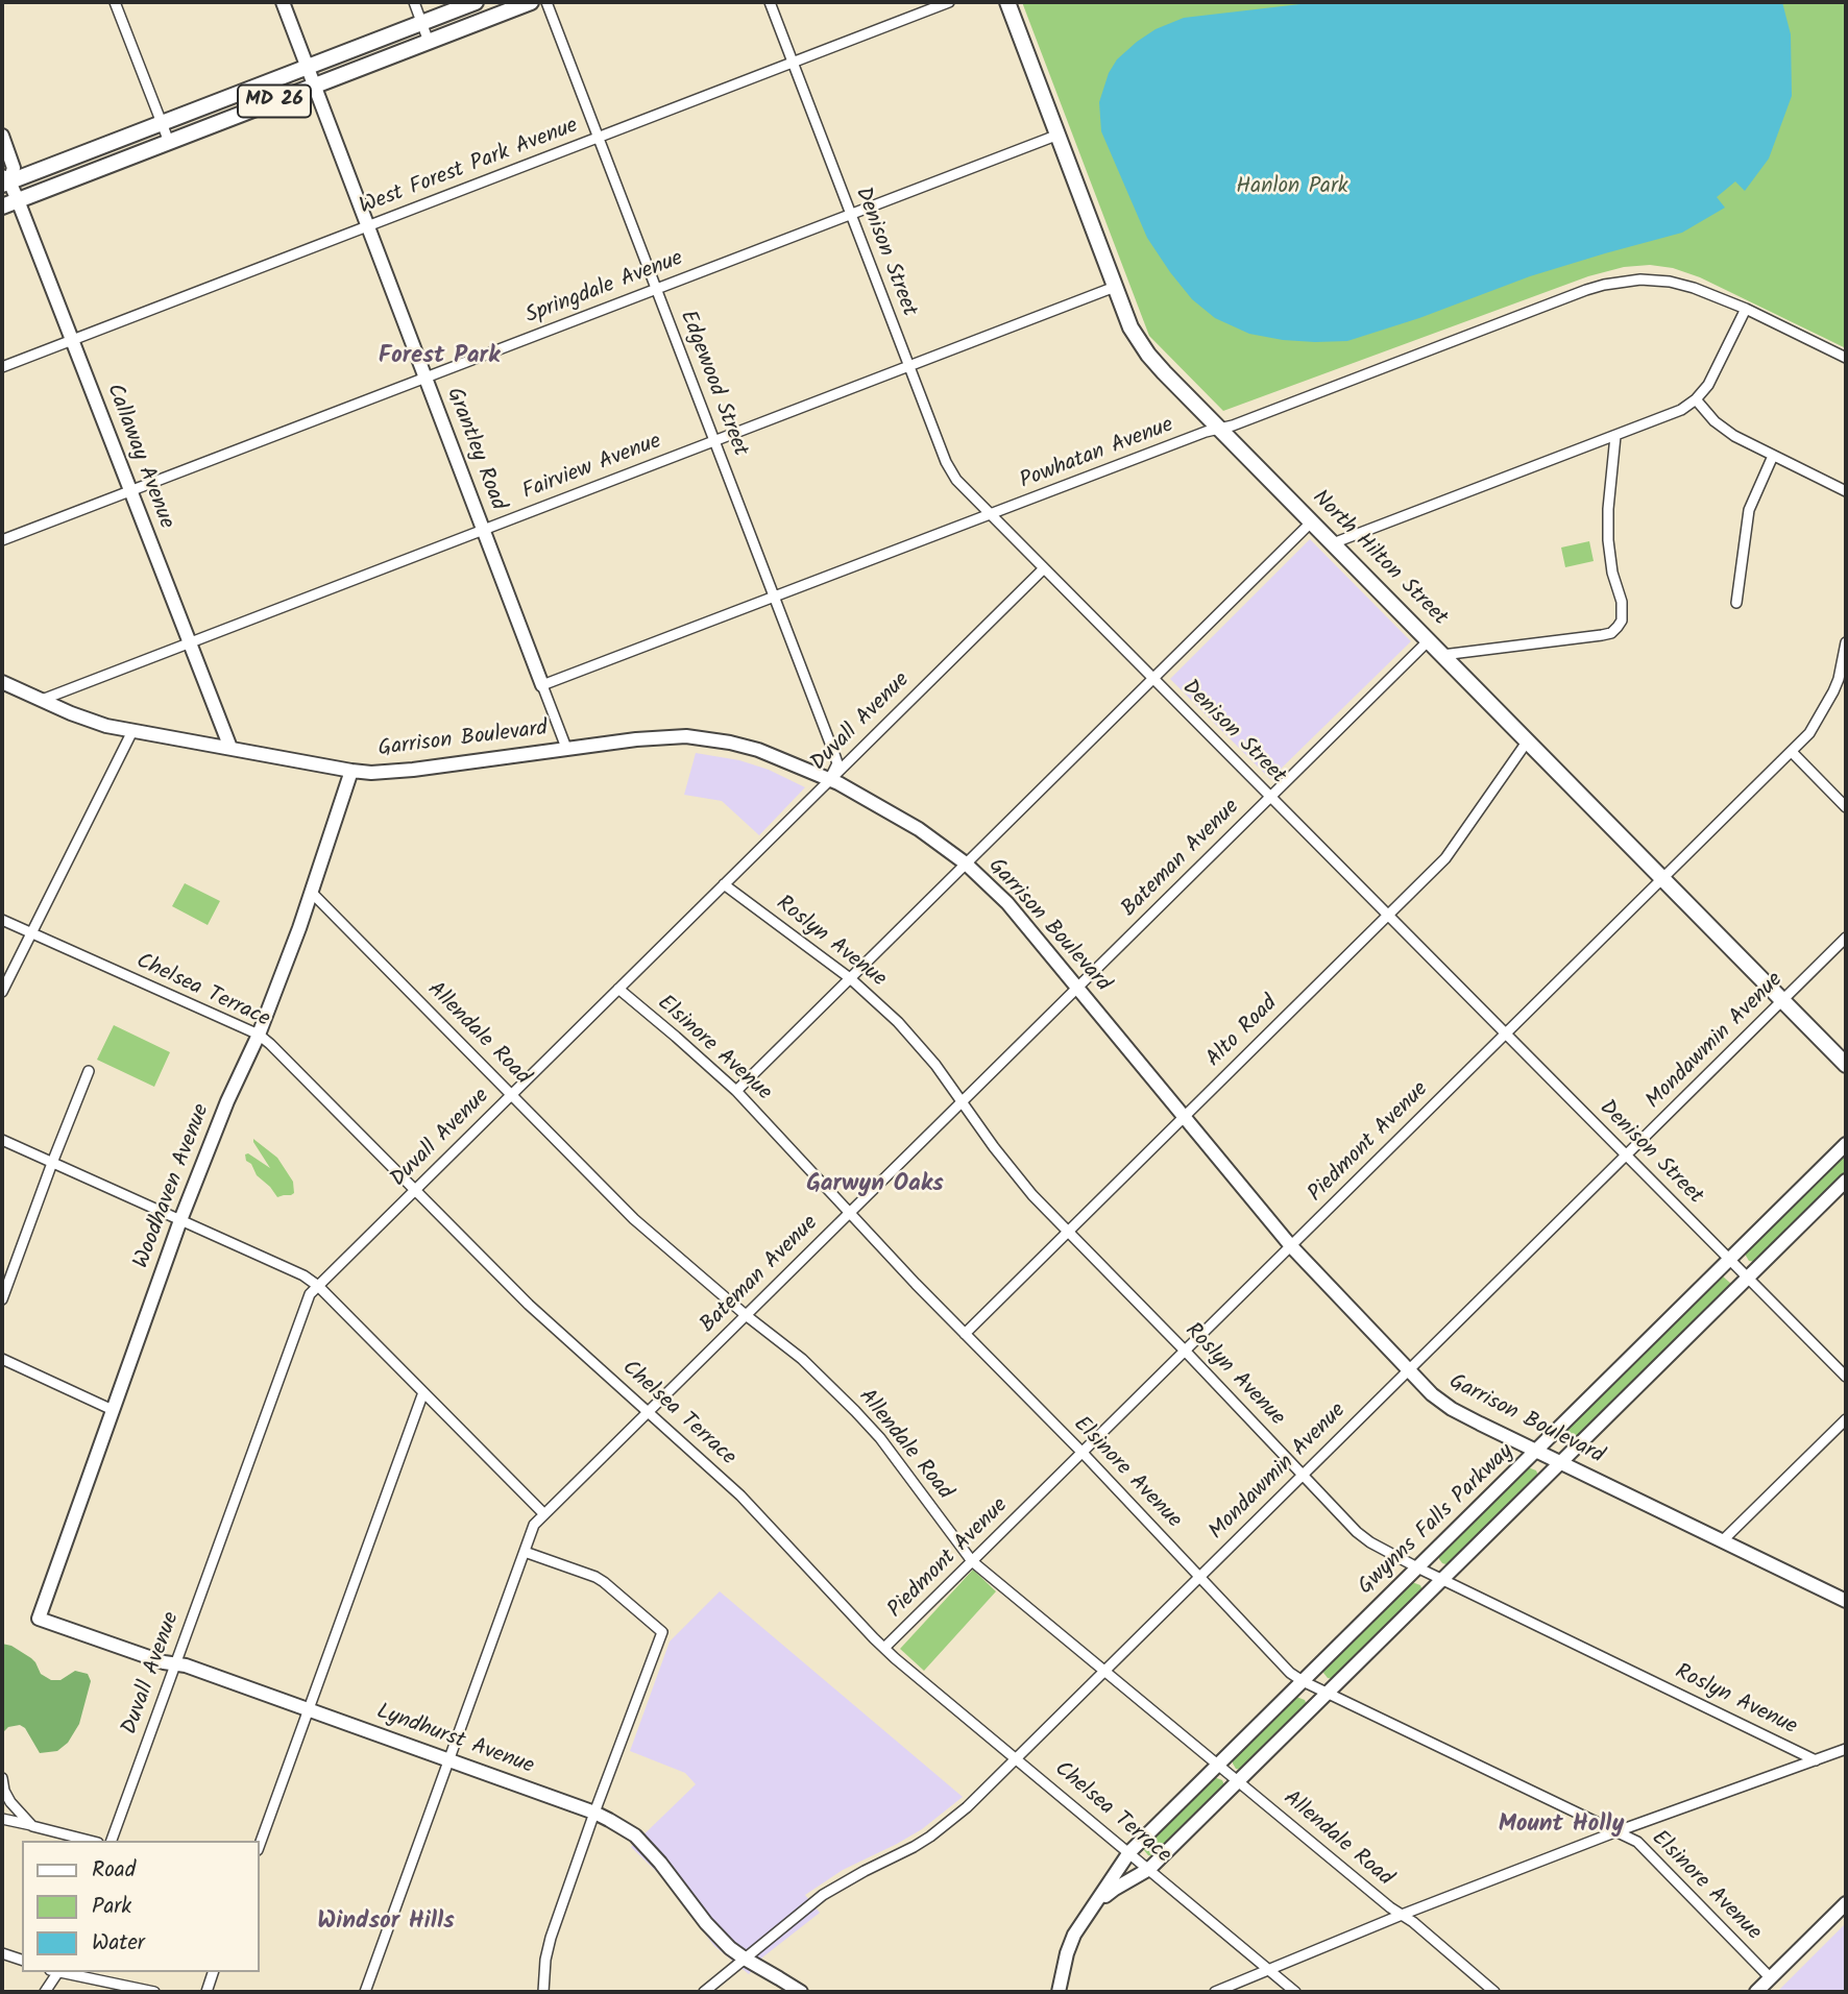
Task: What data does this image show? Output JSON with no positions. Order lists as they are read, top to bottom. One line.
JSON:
{"streets":{"main road":["MD 26","Grantley Road","Callaway Avenue","North Hilton Street","Garrison Boulevard","Woodhaven Avenue","Gwynns Falls Parkway","Lyndhurst Avenue"],"street":["West Forest Park Avenue","Denison Street","Springdale Avenue","Edgewood Street","Powhatan Avenue","Fairview Avenue","Duvall Avenue","Bateman Avenue","Roslyn Avenue","Chelsea Terrace","Alto Road","Allendale Road","Mondawmin Avenue","Elsinore Avenue","Piedmont Avenue"]},"crossings":[["MD 26","Grantley Road"],["MD 26","Callaway Avenue"],["West Forest Park Avenue","Denison Street"],["West Forest Park Avenue","Edgewood Street"],["West Forest Park Avenue","Grantley Road"],["West Forest Park Avenue","Callaway Avenue"],["Denison Street","Springdale Avenue"],["Denison Street","Powhatan Avenue"],["Denison Street","Fairview Avenue"],["Denison Street","Duvall Avenue"],["Denison Street","Bateman Avenue"],["Denison Street","Alto Road"],["Denison Street","Mondawmin Avenue"],["Denison Street","Piedmont Avenue"],["Denison Street","Gwynns Falls Parkway"],["Springdale Avenue","Edgewood Street"],["Springdale Avenue","Grantley Road"],["Springdale Avenue","Callaway Avenue"],["Springdale Avenue","North Hilton Street"],["Edgewood Street","Powhatan Avenue"],["Edgewood Street","Fairview Avenue"],["Edgewood Street","Duvall Avenue"],["Edgewood Street","Garrison Boulevard"],["Grantley Road","Powhatan Avenue"],["Grantley Road","Fairview Avenue"],["Grantley Road","Garrison Boulevard"],["Powhatan Avenue","North Hilton Street"],["Callaway Avenue","Fairview Avenue"],["Callaway Avenue","Garrison Boulevard"],["Fairview Avenue","North Hilton Street"],["Fairview Avenue","Garrison Boulevard"],["North Hilton Street","Bateman Avenue"],["North Hilton Street","Alto Road"],["North Hilton Street","Mondawmin Avenue"],["North Hilton Street","Piedmont Avenue"],["Duvall Avenue","Garrison Boulevard"],["Duvall Avenue","Roslyn Avenue"],["Duvall Avenue","Chelsea Terrace"],["Duvall Avenue","Allendale Road"],["Duvall Avenue","Elsinore Avenue"],["Duvall Avenue","Lyndhurst Avenue"],["Garrison Boulevard","Bateman Avenue"],["Garrison Boulevard","Alto Road"],["Garrison Boulevard","Mondawmin Avenue"],["Garrison Boulevard","Piedmont Avenue"],["Garrison Boulevard","Woodhaven Avenue"],["Garrison Boulevard","Gwynns Falls Parkway"],["Bateman Avenue","Roslyn Avenue"],["Bateman Avenue","Chelsea Terrace"],["Bateman Avenue","Allendale Road"],["Bateman Avenue","Elsinore Avenue"],["Bateman Avenue","Lyndhurst Avenue"],["Roslyn Avenue","Alto Road"],["Roslyn Avenue","Mondawmin Avenue"],["Roslyn Avenue","Piedmont Avenue"],["Roslyn Avenue","Gwynns Falls Parkway"],["Chelsea Terrace","Mondawmin Avenue"],["Chelsea Terrace","Piedmont Avenue"],["Chelsea Terrace","Woodhaven Avenue"],["Chelsea Terrace","Gwynns Falls Parkway"],["Alto Road","Elsinore Avenue"],["Allendale Road","Mondawmin Avenue"],["Allendale Road","Piedmont Avenue"],["Allendale Road","Woodhaven Avenue"],["Allendale Road","Gwynns Falls Parkway"],["Mondawmin Avenue","Elsinore Avenue"],["Mondawmin Avenue","Lyndhurst Avenue"],["Elsinore Avenue","Piedmont Avenue"],["Elsinore Avenue","Gwynns Falls Parkway"],["Woodhaven Avenue","Lyndhurst Avenue"]],"districts":["Forest Park","Garwyn Oaks","Mount Holly","Windsor Hills"],"parks":["Hanlon Park"],"legend":["Road","Park","Water"]}
